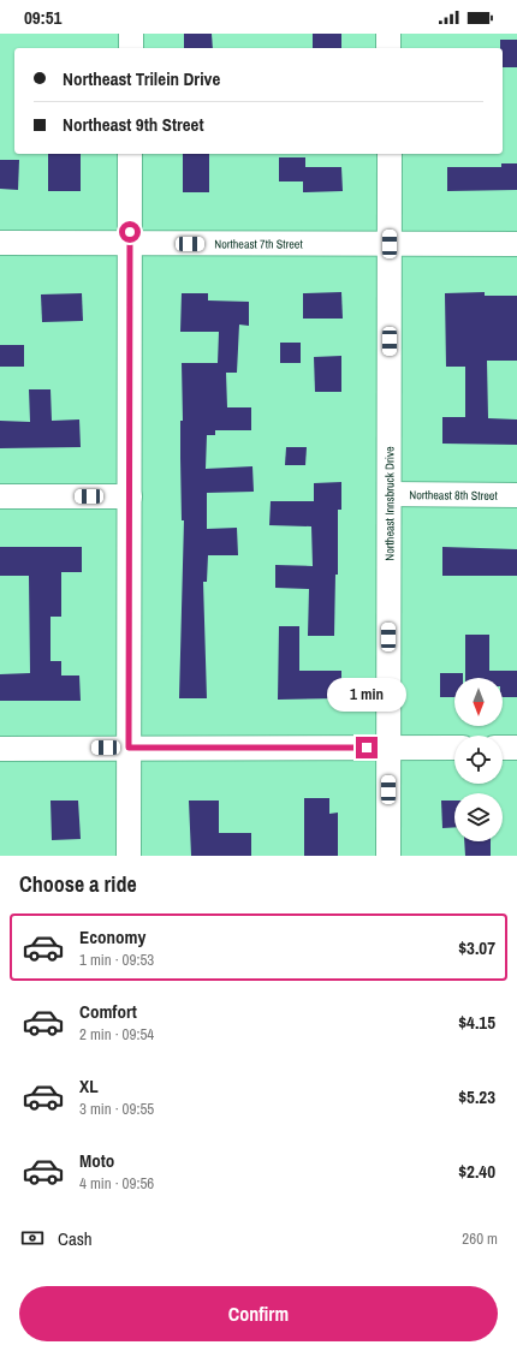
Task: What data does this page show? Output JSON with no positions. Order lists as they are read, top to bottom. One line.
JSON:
{"streets":{"street":["Northeast 7th Street","Northeast 8th Street","Northeast Innsbruck Drive"]},"crossings":[["Northeast 7th Street","Northeast Innsbruck Drive"],["Northeast 8th Street","Northeast Innsbruck Drive"]],"north":"bottom","page":{"status":"09:51","banner":["Northeast Trilein Drive","Northeast 9th Street"],"bubble":"1 min","heading":"Choose a ride","list":[{"name":"Economy","note":"1 min · 09:53","value":"$3.07"},{"name":"Comfort","note":"2 min · 09:54","value":"$4.15"},{"name":"XL","note":"3 min · 09:55","value":"$5.23"},{"name":"Moto","note":"4 min · 09:56","value":"$2.40"}],"pay":["Cash","260 m"],"buttons":"Confirm"}}
